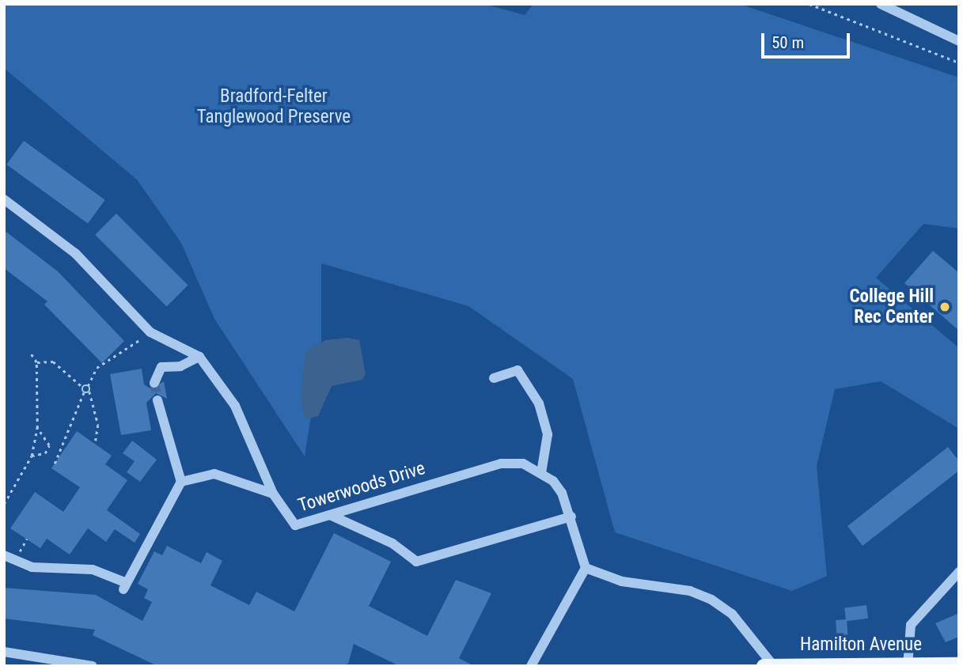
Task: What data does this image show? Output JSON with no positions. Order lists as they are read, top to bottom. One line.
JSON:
{"streets":{"main road":["Hamilton Avenue"],"street":["Towerwoods Drive"]},"parks":["Bradford-Felter Tanglewood Preserve"],"places":["College Hill Rec Center"],"scale_bar":"50 m"}
